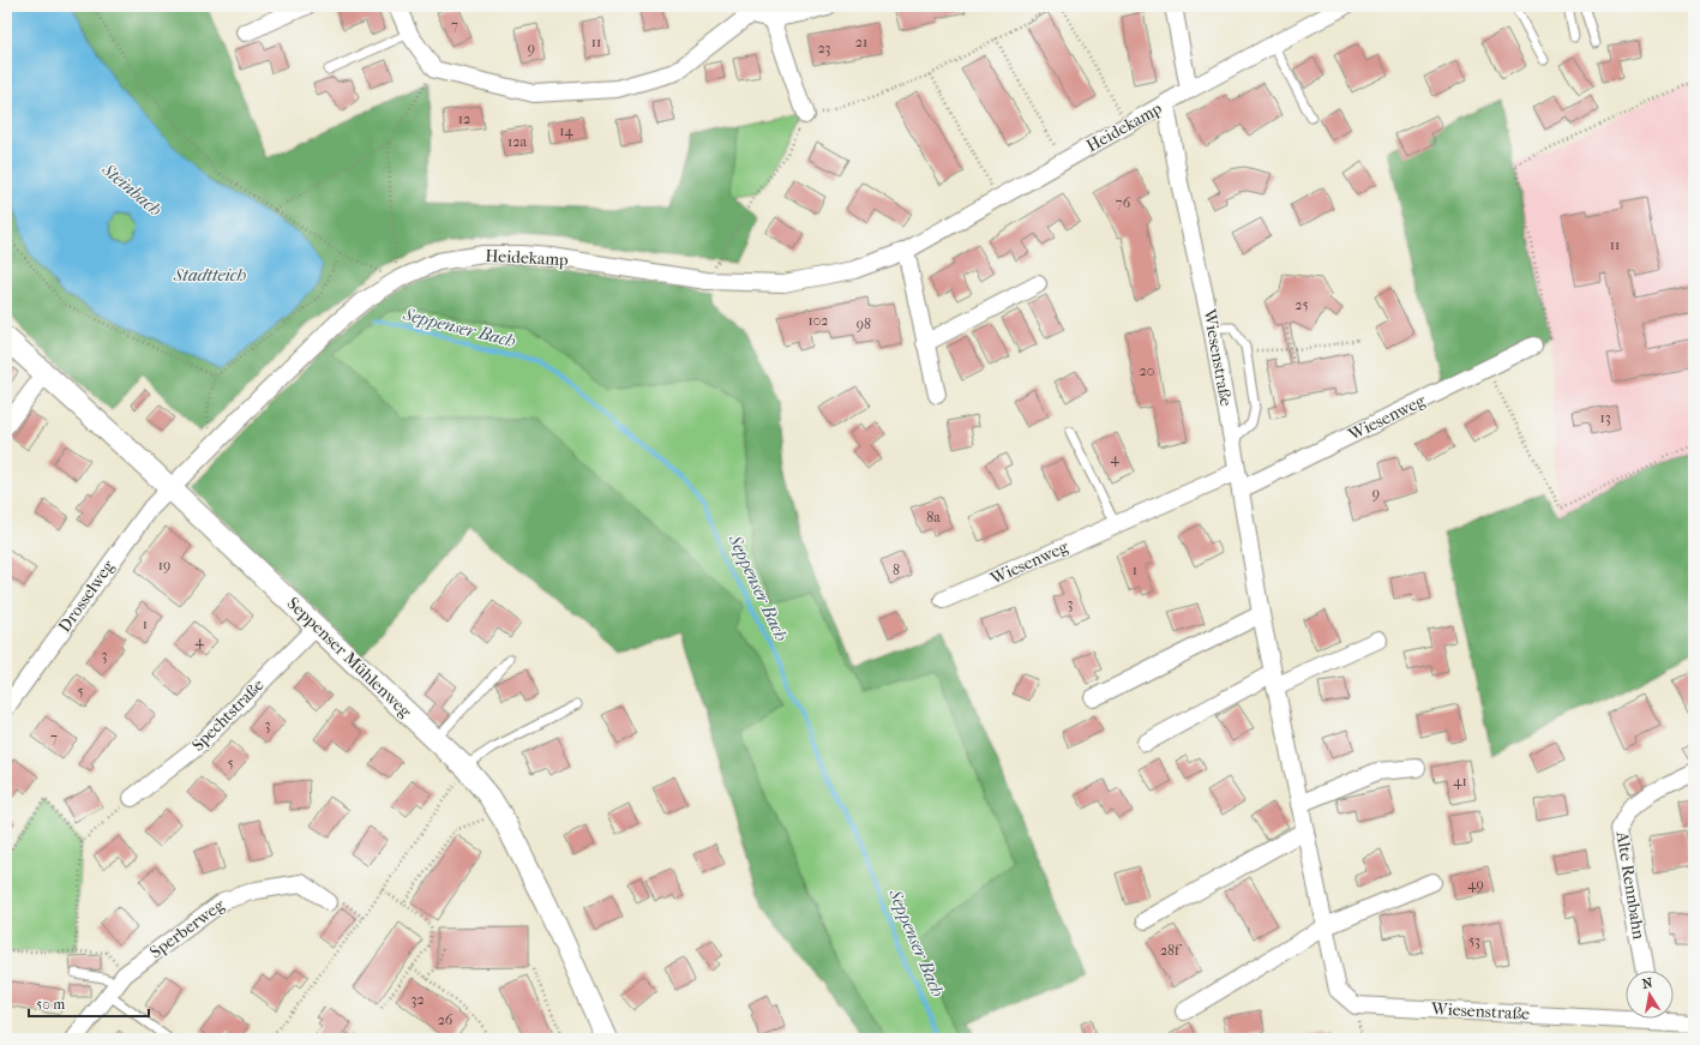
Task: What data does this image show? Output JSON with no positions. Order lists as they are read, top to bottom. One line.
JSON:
{"streets":{"street":["Heidekamp","Wiesenstraße","Wiesenweg","Drosselweg","Seppenser Mühlenweg","Spechtstraße","Alte Rennbahn","Sperberweg"]},"crossings":[["Heidekamp","Wiesenstraße"],["Heidekamp","Drosselweg"],["Heidekamp","Seppenser Mühlenweg"],["Wiesenstraße","Wiesenweg"],["Drosselweg","Seppenser Mühlenweg"],["Seppenser Mühlenweg","Spechtstraße"]],"water":["Steinbach","Stadtteich","Seppenser Bach"],"house_numbers":["7","11","21","9","23","12","14","12a","76","11","25","102","98","20","13","4","9","8a","19","8","1","3","1","4","3","5","3","7","5","41","49","53","28f","32","26"],"scale_bar":"50 m","north":"top"}
